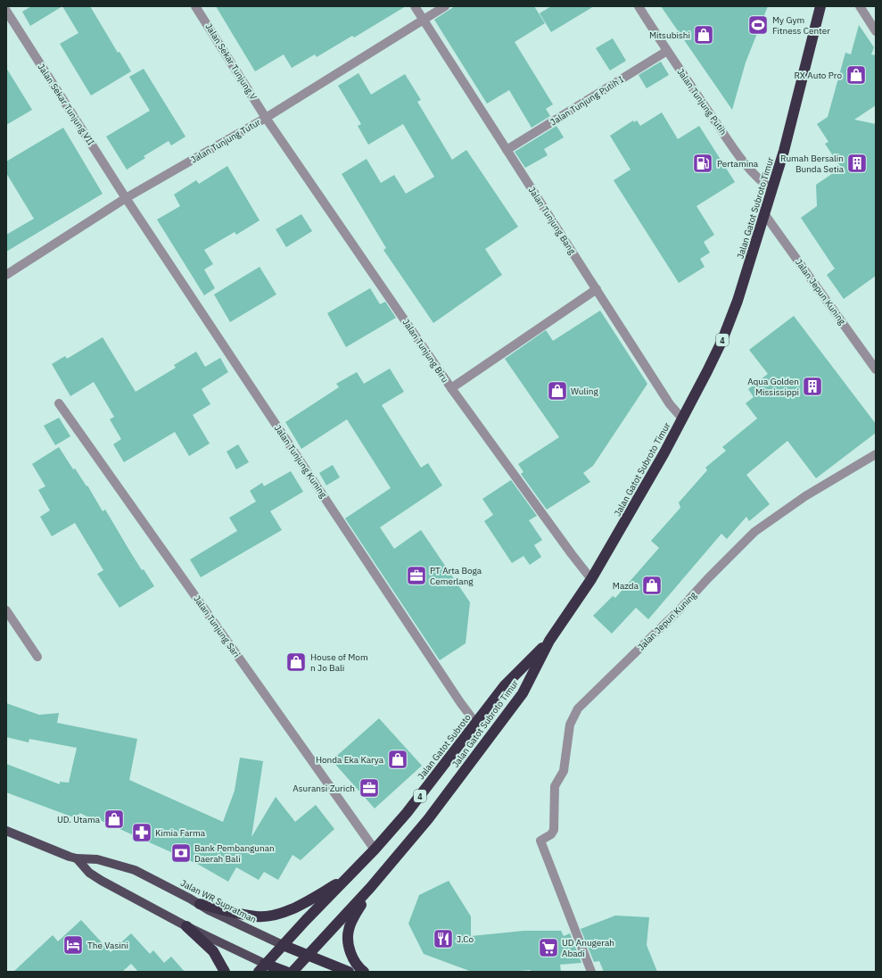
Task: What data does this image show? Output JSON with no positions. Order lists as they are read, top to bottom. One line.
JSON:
{"streets":{"highway":["Jalan Gatot Subroto Timur","4","Jalan Gatot Subroto","Jalan WR Supratman"],"street":["Jalan Sekar Tunjung V","Jalan Tunjung Putih I","Jalan Tunjung Putih","Jalan Sekar Tunjung VII","Jalan Tunjung Tutur","Jalan Tunjung Bang","Jalan Jepun Kuning","Jalan Tunjung Biru","Jalan Tunjung Kuning","Jalan Tunjung Sari"]},"crossings":[["Jalan Sekar Tunjung V","Jalan Tunjung Tutur"],["Jalan Sekar Tunjung V","Jalan Tunjung Biru"],["Jalan Tunjung Putih I","Jalan Tunjung Putih"],["Jalan Tunjung Putih I","Jalan Tunjung Bang"],["Jalan Tunjung Putih","Jalan Gatot Subroto Timur"],["Jalan Sekar Tunjung VII","Jalan Tunjung Tutur"],["Jalan Sekar Tunjung VII","Jalan Tunjung Kuning"],["Jalan Tunjung Tutur","Jalan Tunjung Bang"],["Jalan Tunjung Tutur","Jalan Tunjung Biru"],["Jalan Tunjung Tutur","Jalan Tunjung Kuning"],["Jalan Gatot Subroto Timur","Jalan Tunjung Bang"],["Jalan Gatot Subroto Timur","Jalan Jepun Kuning"],["Jalan Gatot Subroto Timur","4"],["Jalan Gatot Subroto Timur","Jalan Tunjung Biru"],["Jalan Gatot Subroto Timur","Jalan Gatot Subroto"],["4","Jalan Gatot Subroto"],["4","Jalan WR Supratman"],["Jalan Tunjung Kuning","Jalan Gatot Subroto"],["Jalan Tunjung Sari","Jalan Gatot Subroto"],["Jalan Gatot Subroto","Jalan WR Supratman"]],"places":{"sports":["My Gym Fitness Center"],"shop":["Mitsubishi","RX Auto Pro","Wuling","Mazda","House of Mom n Jo Bali","Honda Eka Karya","UD. Utama"],"fuel station":["Pertamina"],"building":["Rumah Bersalin Bunda Setia","Aqua Golden Mississippi"],"office":["PT Arta Boga Cemerlang","Asuransi Zurich"],"pharmacy":["Kimia Farma"],"bank":["Bank Pembangunan Daerah Bali"],"restaurant":["J.Co"],"hotel":["The Vasini"],"supermarket":["UD Anugerah Abadi"]}}
